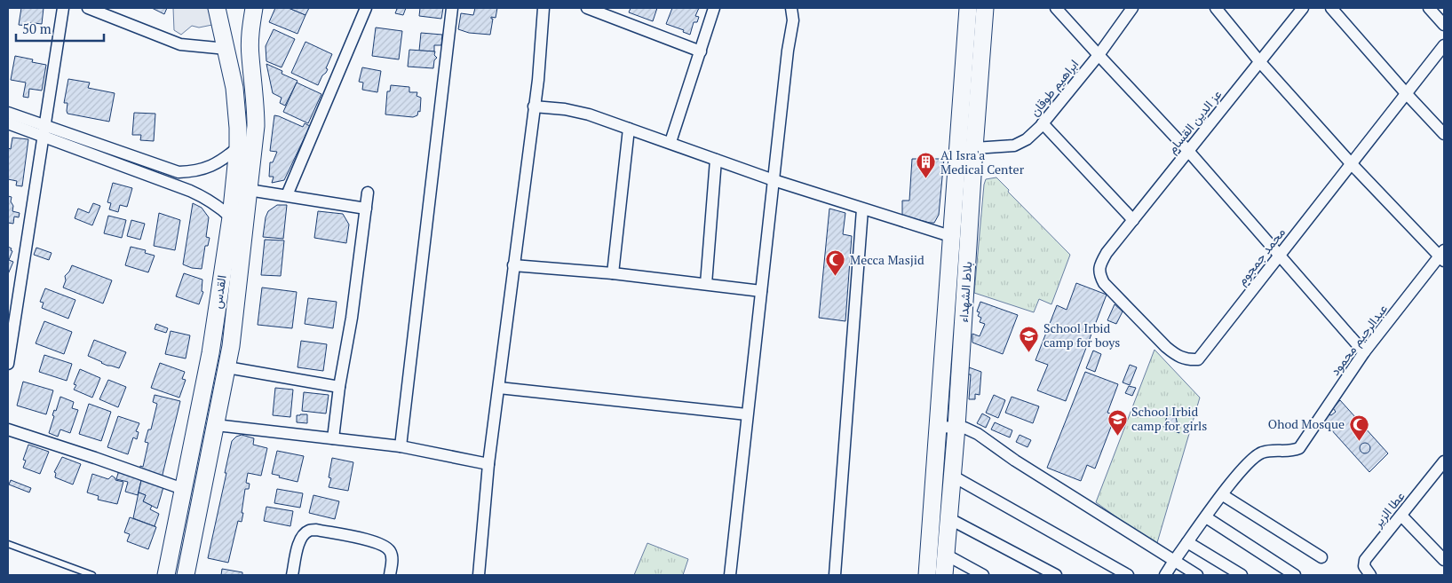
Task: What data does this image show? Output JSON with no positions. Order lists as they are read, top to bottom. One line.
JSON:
{"streets":{"main road":["القدس","بلاط الشهداء"],"street":["ابراهيم طوقان","عز الدين القسام","محمد جمجوم","عبدالرحيم محمود","عطا الزير"]},"crossings":[["ابراهيم طوقان","بلاط الشهداء"],["عز الدين القسام","محمد جمجوم"]],"places":{"building":["Al Isra'a Medical Center"],"mosque":["Mecca Masjid","Ohod Mosque"],"school or university":["School Irbid camp for boys","School Irbid camp for girls"]},"scale_bar":"50 m"}
